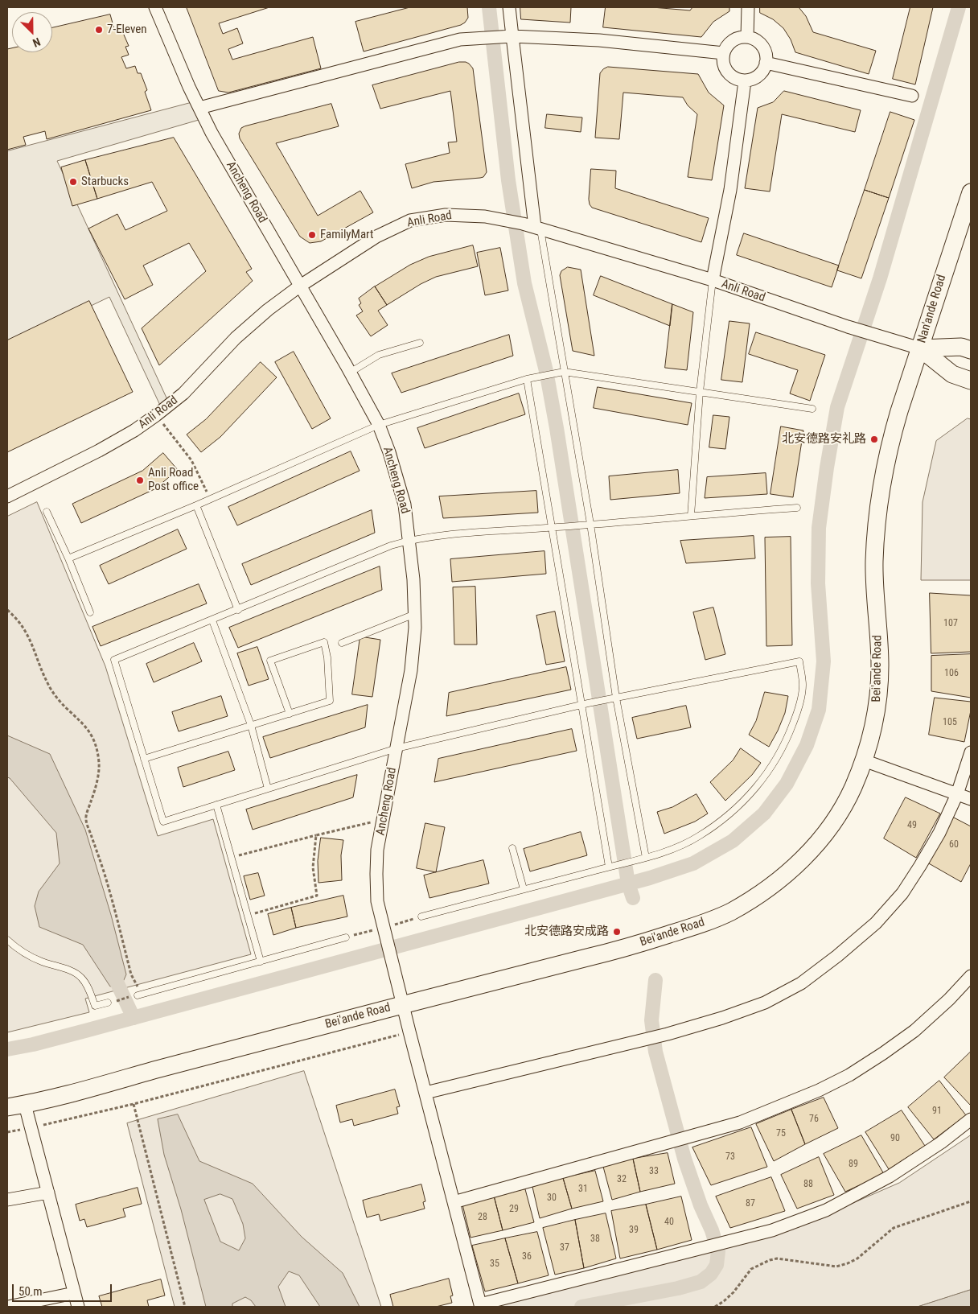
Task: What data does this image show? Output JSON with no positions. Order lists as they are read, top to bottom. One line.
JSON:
{"streets":{"street":["Ancheng Road","Anli Road","Nan'ande Road","Bei'ande Road"]},"crossings":[["Ancheng Road","Anli Road"],["Ancheng Road","Bei'ande Road"],["Anli Road","Nan'ande Road"],["Anli Road","Bei'ande Road"],["Nan'ande Road","Bei'ande Road"]],"places":["7-Eleven","Starbucks","FamilyMart","北安德路安礼路","Anli Road Post office","北安德路安成路"],"house_numbers":["107","106","105","49","60","91","76","75","90","73","89","33","32","88","31","30","87","29","28","40","39","38","37","36","35"],"scale_bar":"50 m","north":"bottom right"}
